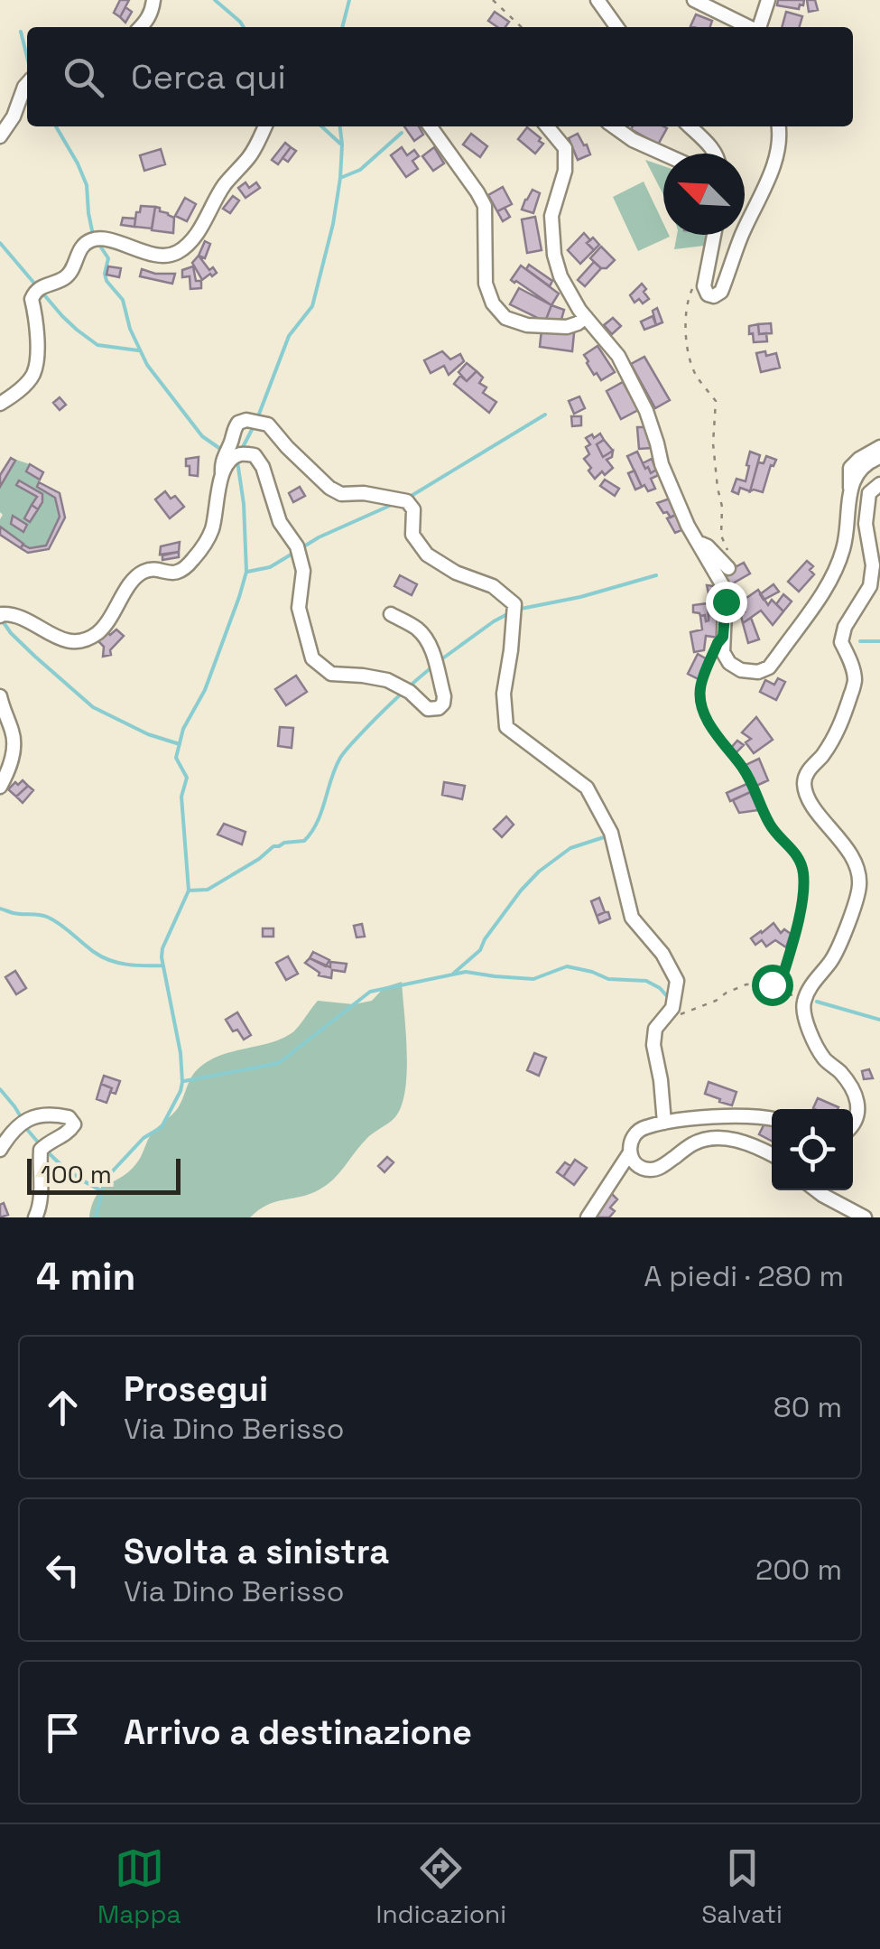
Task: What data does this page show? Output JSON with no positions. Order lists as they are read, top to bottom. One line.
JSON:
{"scale_bar":"100 m","north":"top left","page":{"search":"Cerca qui","scale":"100 m","heading":["4 min","A piedi · 280 m"],"list":[["Prosegui","Via Dino Berisso","80 m"],["Svolta a sinistra","Via Dino Berisso","200 m"],"Arrivo a destinazione"],"nav":["Mappa","Indicazioni","Salvati"]}}
